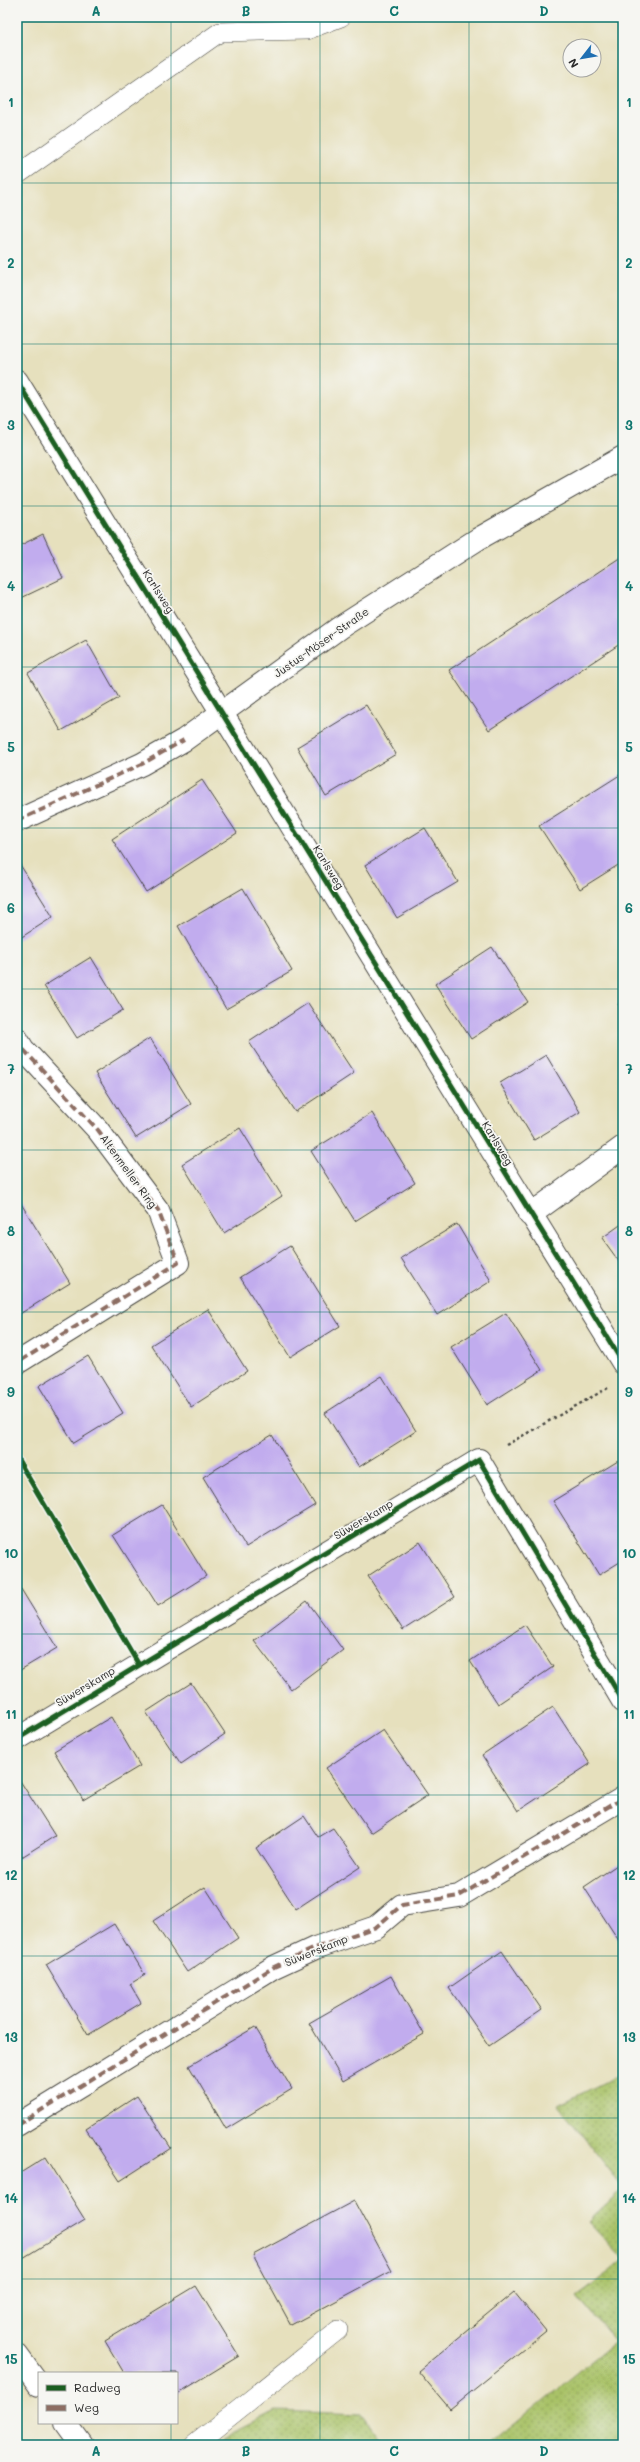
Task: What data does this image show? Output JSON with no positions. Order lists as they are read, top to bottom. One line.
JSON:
{"streets":{"street":["Karlsweg","Justus-Möser-Straße","Altenmeller Ring","Süwerskamp"]},"crossings":[["Karlsweg","Justus-Möser-Straße"]],"legend":["Radweg","Weg"],"north":"bottom left","grid":{"columns":["A","B","C","D"],"rows":["1","2","3","4","5","6","7","8","9","10","11","12","13","14","15"]}}
